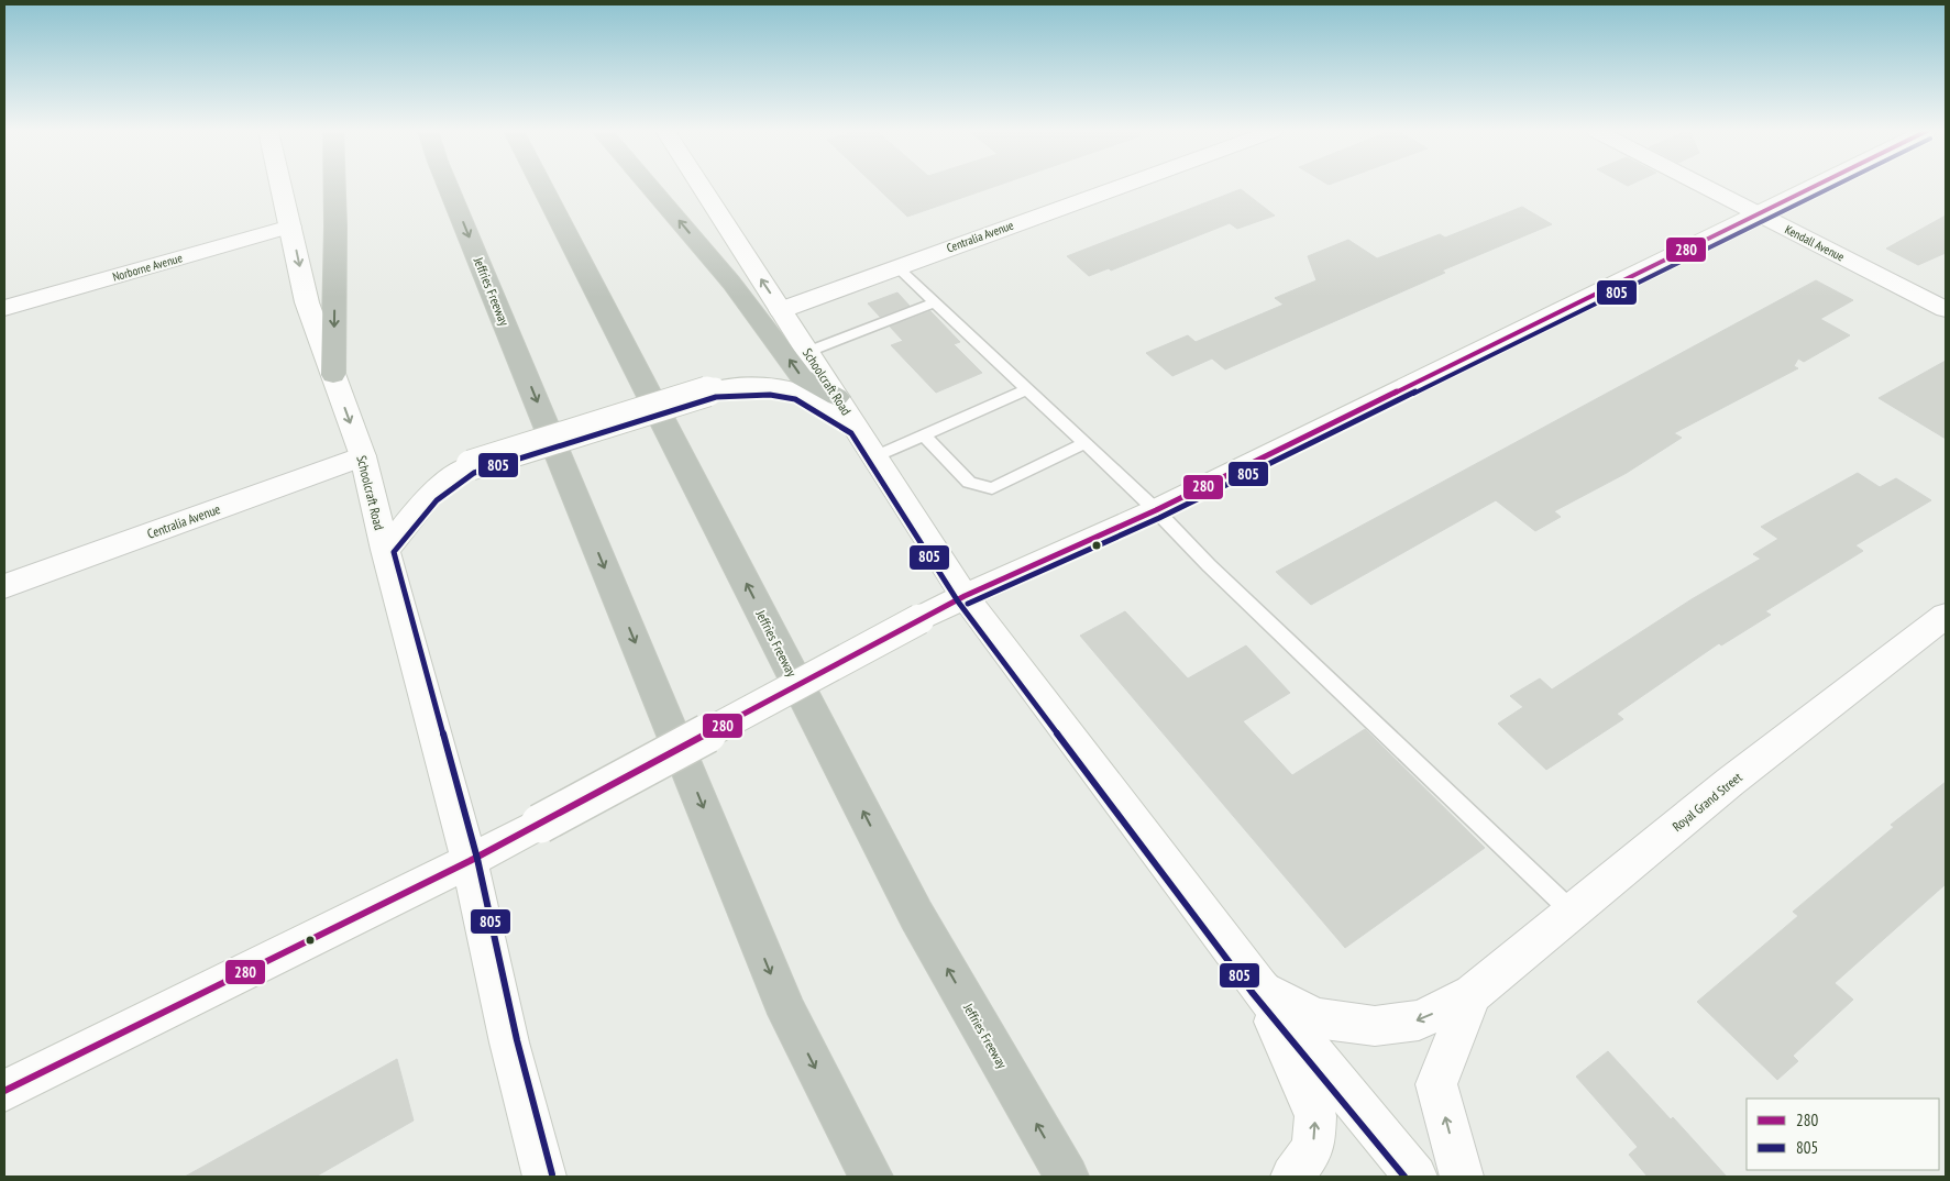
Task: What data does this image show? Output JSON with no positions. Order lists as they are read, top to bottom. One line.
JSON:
{"streets":{"highway":["Jeffries Freeway"],"main road":["Centralia Avenue","Kendall Avenue","Norborne Avenue","Schoolcraft Road","Royal Grand Street"]},"crossings":[["Centralia Avenue","Schoolcraft Road"],["Norborne Avenue","Schoolcraft Road"],["Schoolcraft Road","Royal Grand Street"]],"lines":["transit line 280","transit line 805"],"legend":["280","805"]}
